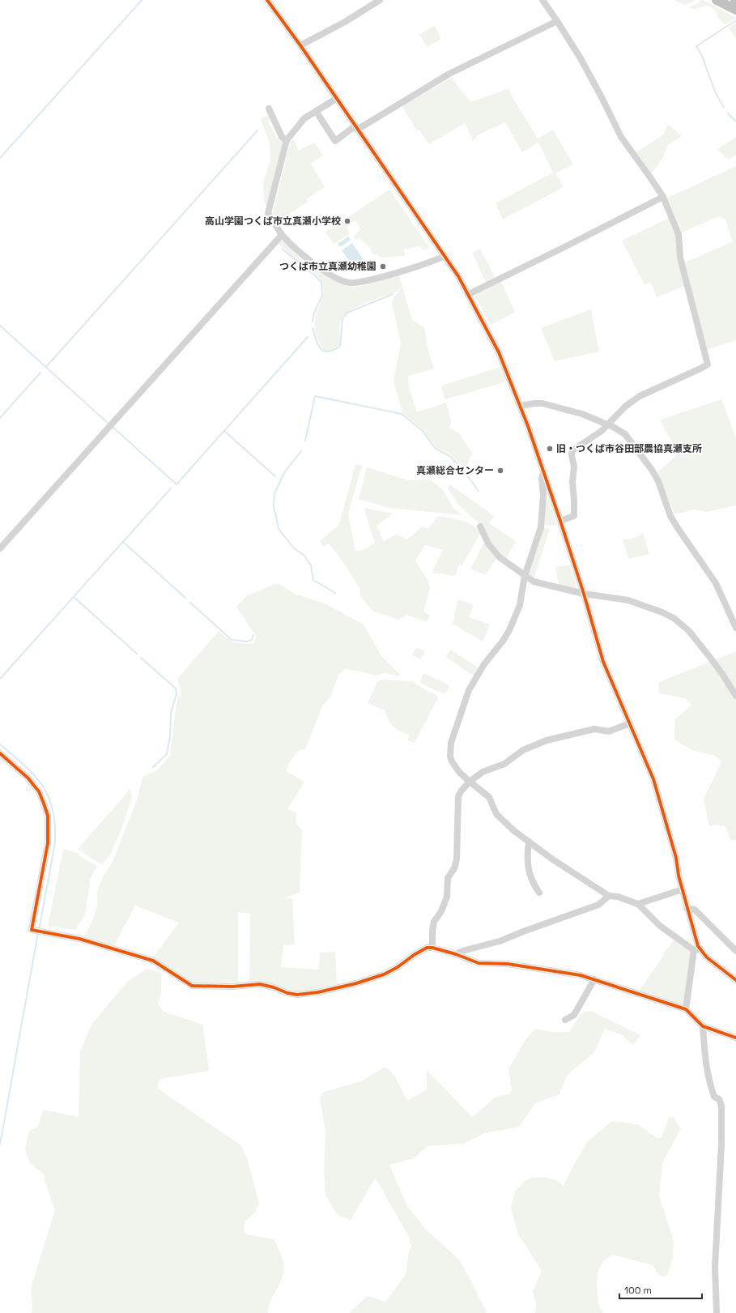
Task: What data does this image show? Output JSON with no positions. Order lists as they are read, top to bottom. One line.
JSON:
{"places":["高山学園つくば市立真瀬小学校","つくば市立真瀬幼稚園","旧・つくば市谷田部農協真瀬支所","真瀬総合センター"],"scale_bar":"100 m"}
